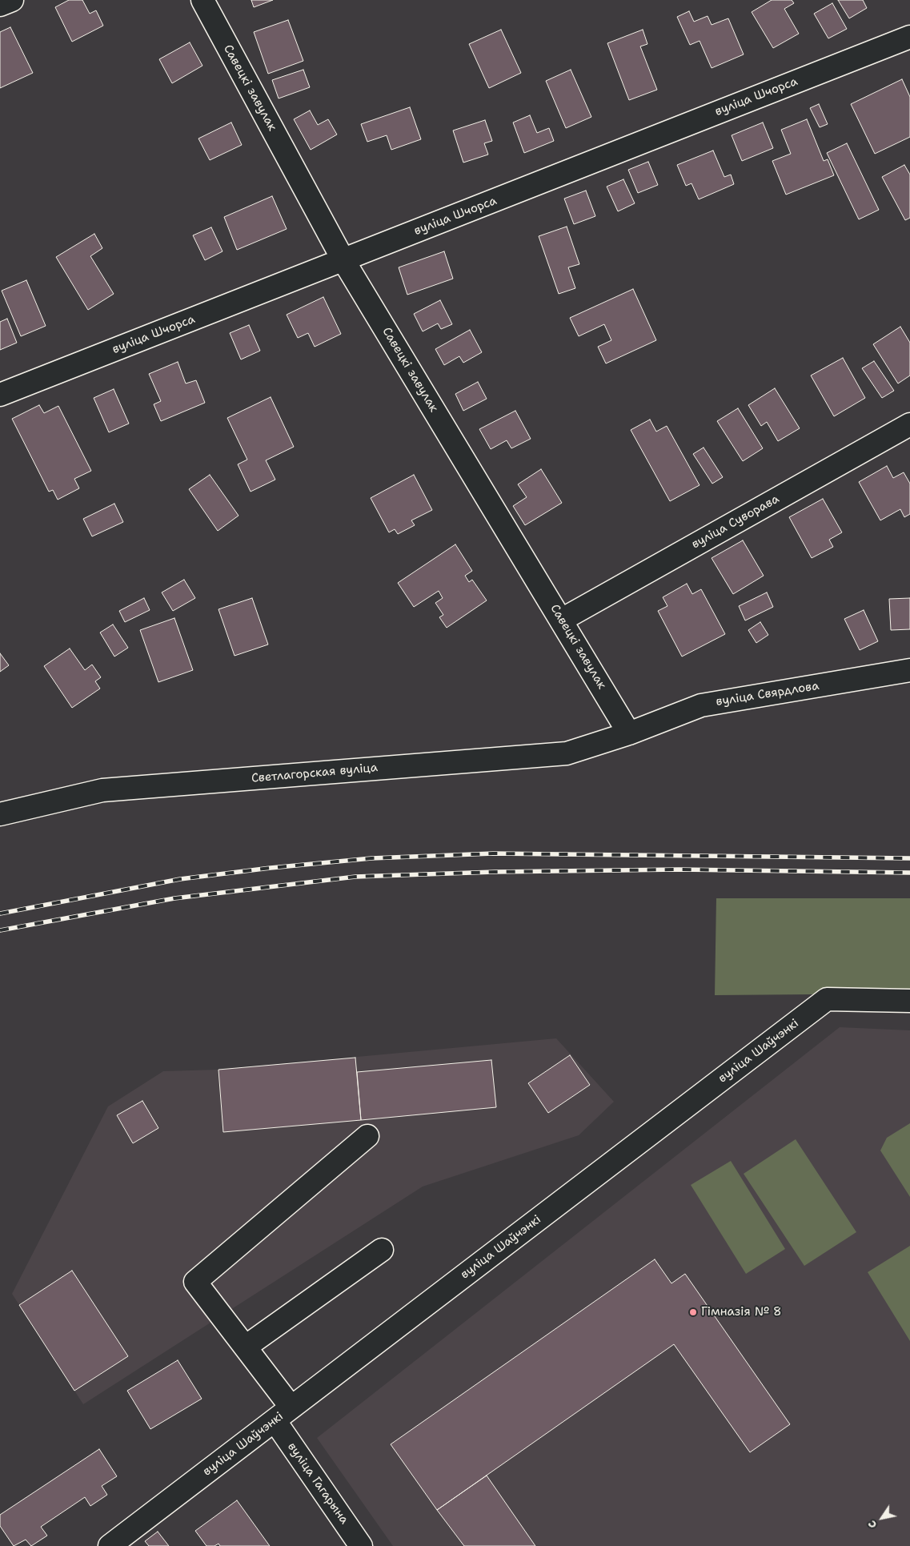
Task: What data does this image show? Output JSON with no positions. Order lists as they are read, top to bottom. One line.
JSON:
{"streets":{"street":["Савецкі завулак","вуліца Шчорса","вуліца Суворава","вуліца Свярдлова","Светлагорская вуліца","вуліца Шаўчэнкі","вуліца Гагарына"]},"crossings":[["Савецкі завулак","вуліца Шчорса"],["Савецкі завулак","вуліца Суворава"],["Савецкі завулак","вуліца Свярдлова"],["Савецкі завулак","Светлагорская вуліца"],["вуліца Свярдлова","Светлагорская вуліца"],["вуліца Шаўчэнкі","вуліца Гагарына"]],"places":["Гімназія № 8"],"north":"bottom left"}
